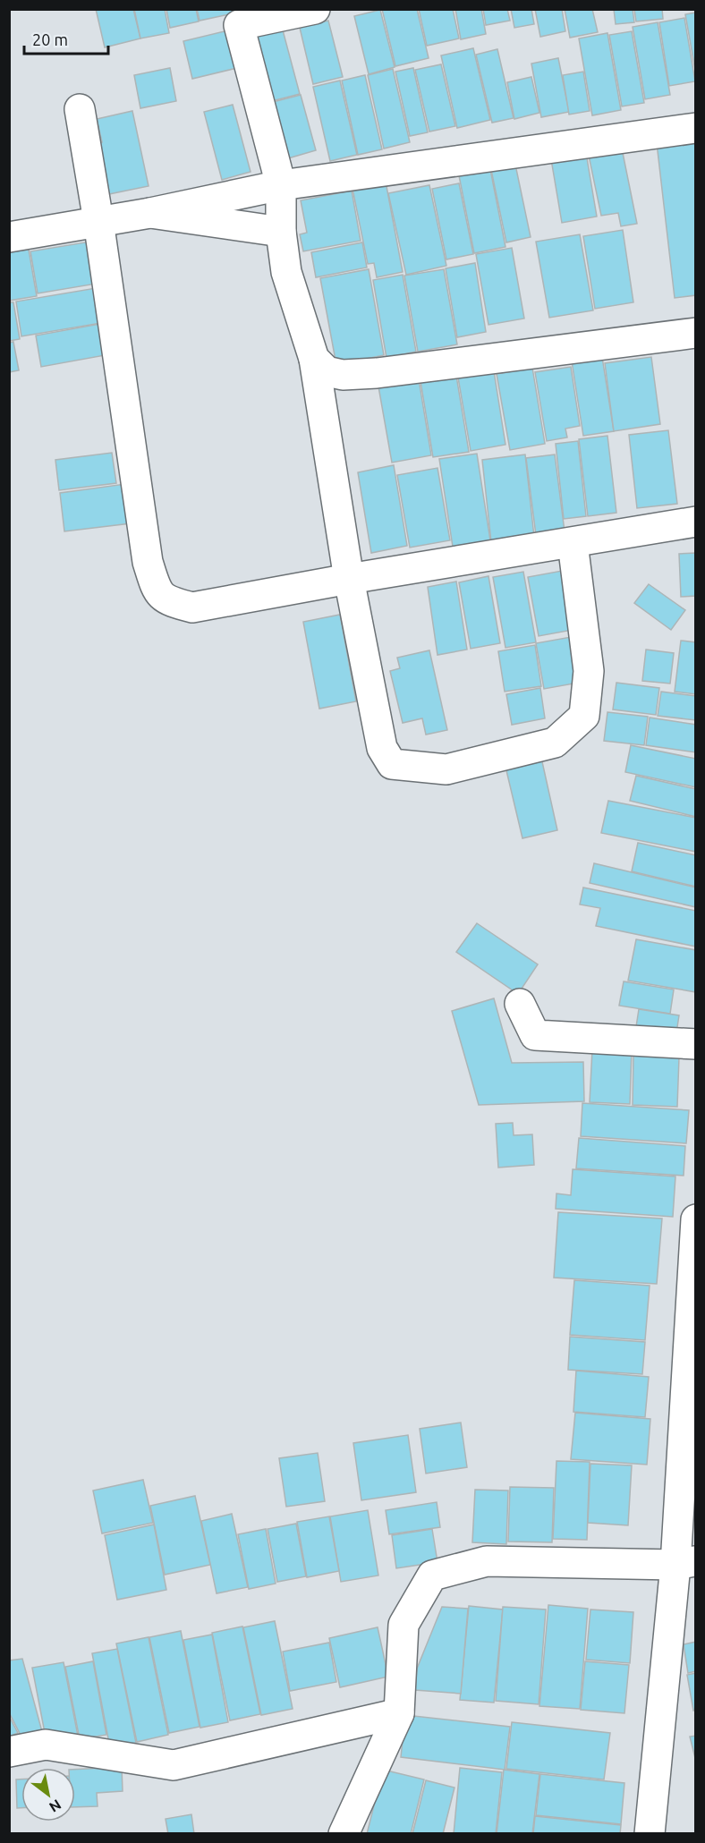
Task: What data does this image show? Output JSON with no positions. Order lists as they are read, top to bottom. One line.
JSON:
{"scale_bar":"20 m","north":"bottom right"}
